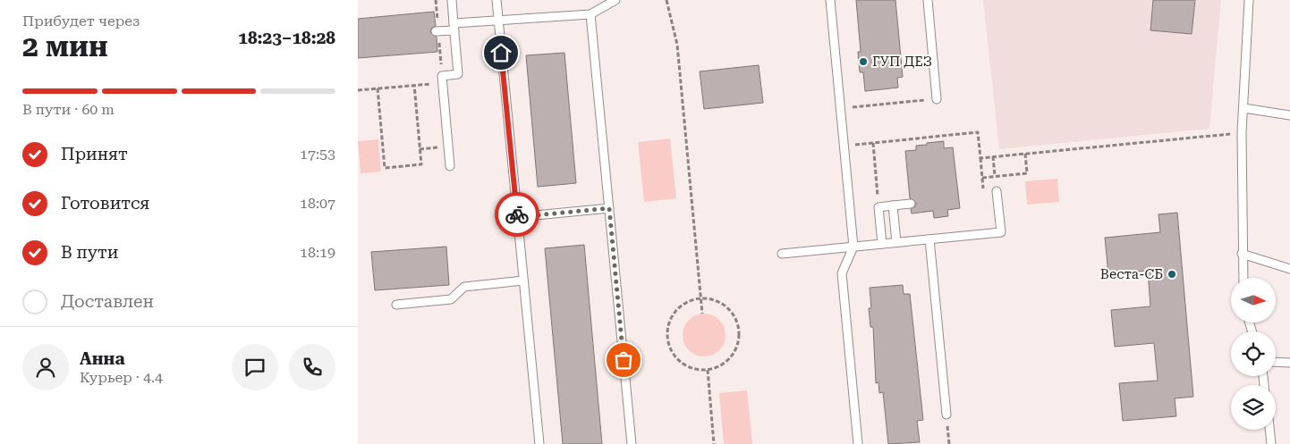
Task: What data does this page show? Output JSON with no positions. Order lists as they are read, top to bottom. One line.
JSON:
{"places":["ГУП ДЕЗ","Веста-СБ"],"north":"right","page":{"heading":["2 мин","Прибудет через","18:23–18:28"],"panel":["Анна","Курьер · 4.4"],"bar":"В пути · 60 m","list":[["Принят","17:53"],["Готовится","18:07"],["В пути","18:19"],"Доставлен"]}}
